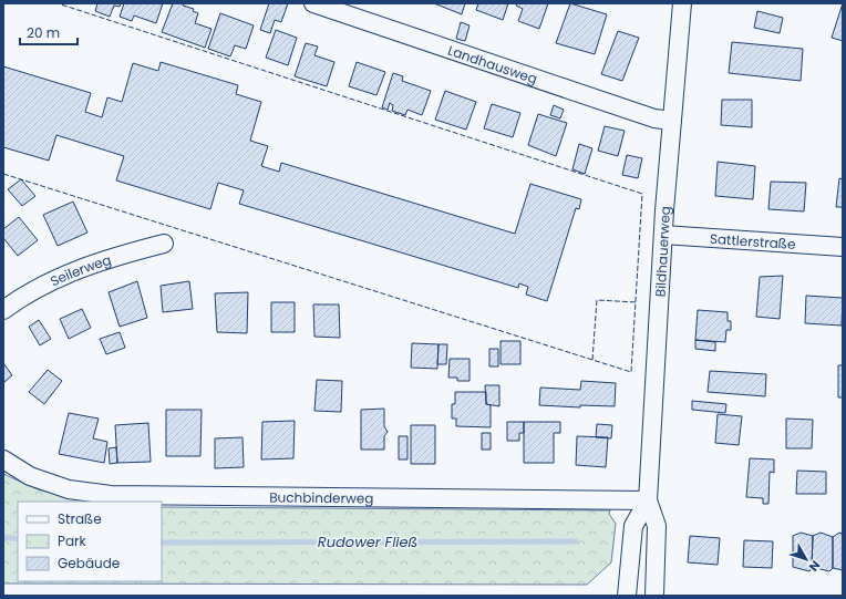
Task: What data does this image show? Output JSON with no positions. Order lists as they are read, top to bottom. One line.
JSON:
{"streets":{"street":["Landhausweg","Sattlerstraße","Bildhauerweg","Seilerweg","Buchbinderweg"]},"crossings":[["Landhausweg","Bildhauerweg"],["Sattlerstraße","Bildhauerweg"],["Bildhauerweg","Buchbinderweg"]],"water":["Rudower Fließ"],"legend":["Straße","Park","Gebäude"],"scale_bar":"20 m","north":"bottom right"}
